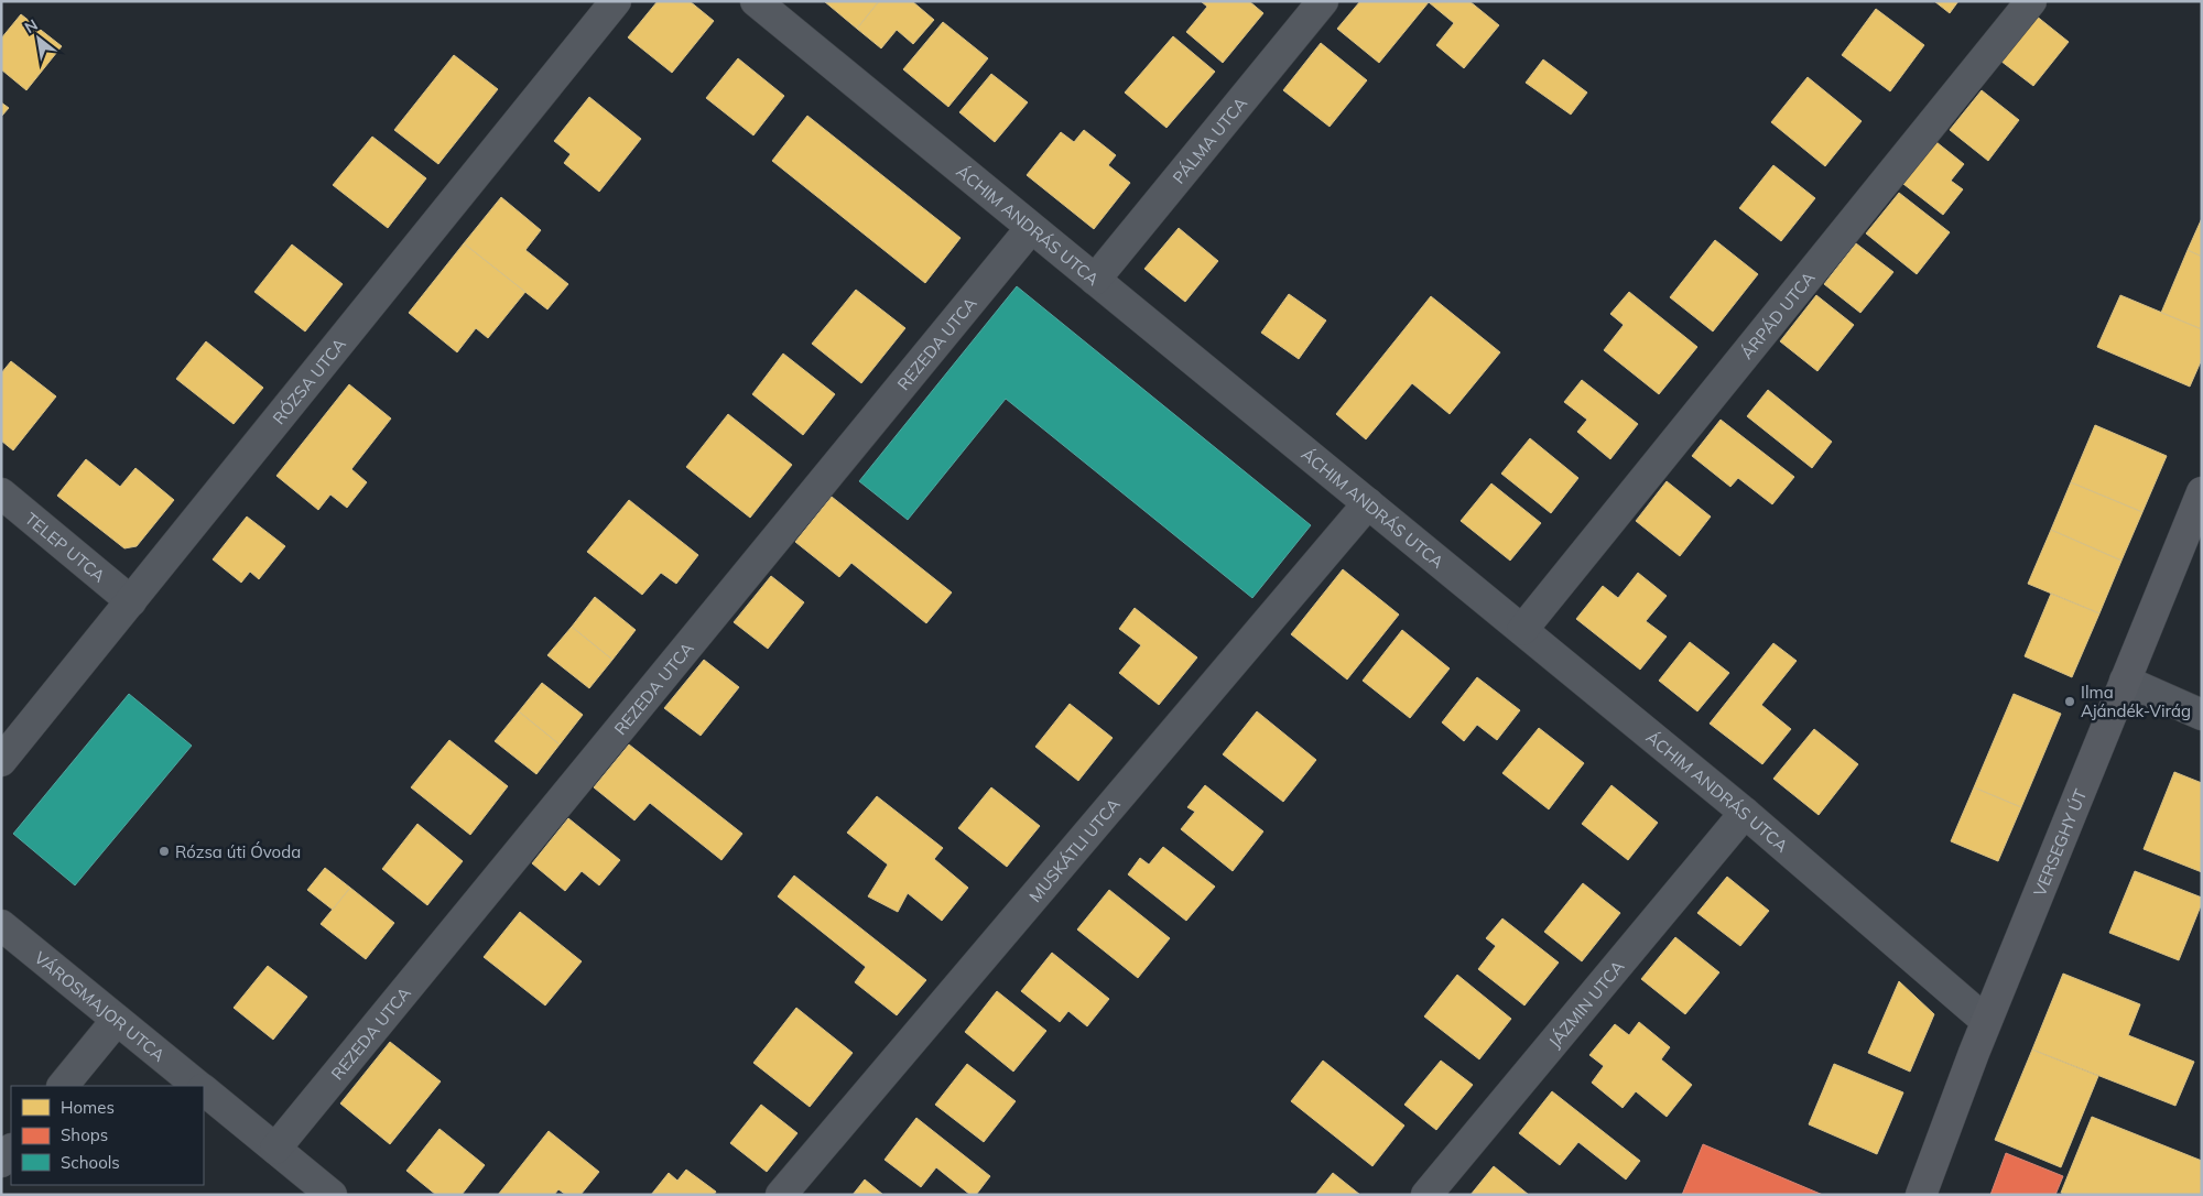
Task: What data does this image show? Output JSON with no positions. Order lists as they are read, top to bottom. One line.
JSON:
{"streets":{"main road":["VERSEGHY ÚT"],"street":["PÁLMA UTCA","ÁCHIM ANDRÁS UTCA","ÁRPÁD UTCA","REZEDA UTCA","RÓZSA UTCA","TELEP UTCA","MUSKÁTLI UTCA","JÁZMIN UTCA","VÁROSMAJOR UTCA"]},"crossings":[["PÁLMA UTCA","ÁCHIM ANDRÁS UTCA"],["ÁCHIM ANDRÁS UTCA","ÁRPÁD UTCA"],["ÁCHIM ANDRÁS UTCA","REZEDA UTCA"],["ÁCHIM ANDRÁS UTCA","VERSEGHY ÚT"],["ÁCHIM ANDRÁS UTCA","MUSKÁTLI UTCA"],["ÁCHIM ANDRÁS UTCA","JÁZMIN UTCA"],["REZEDA UTCA","VÁROSMAJOR UTCA"],["RÓZSA UTCA","TELEP UTCA"]],"places":["Ilma Ajándék-Virág","Rózsa úti Óvoda"],"legend":["Homes","Shops","Schools"],"north":"top left"}
